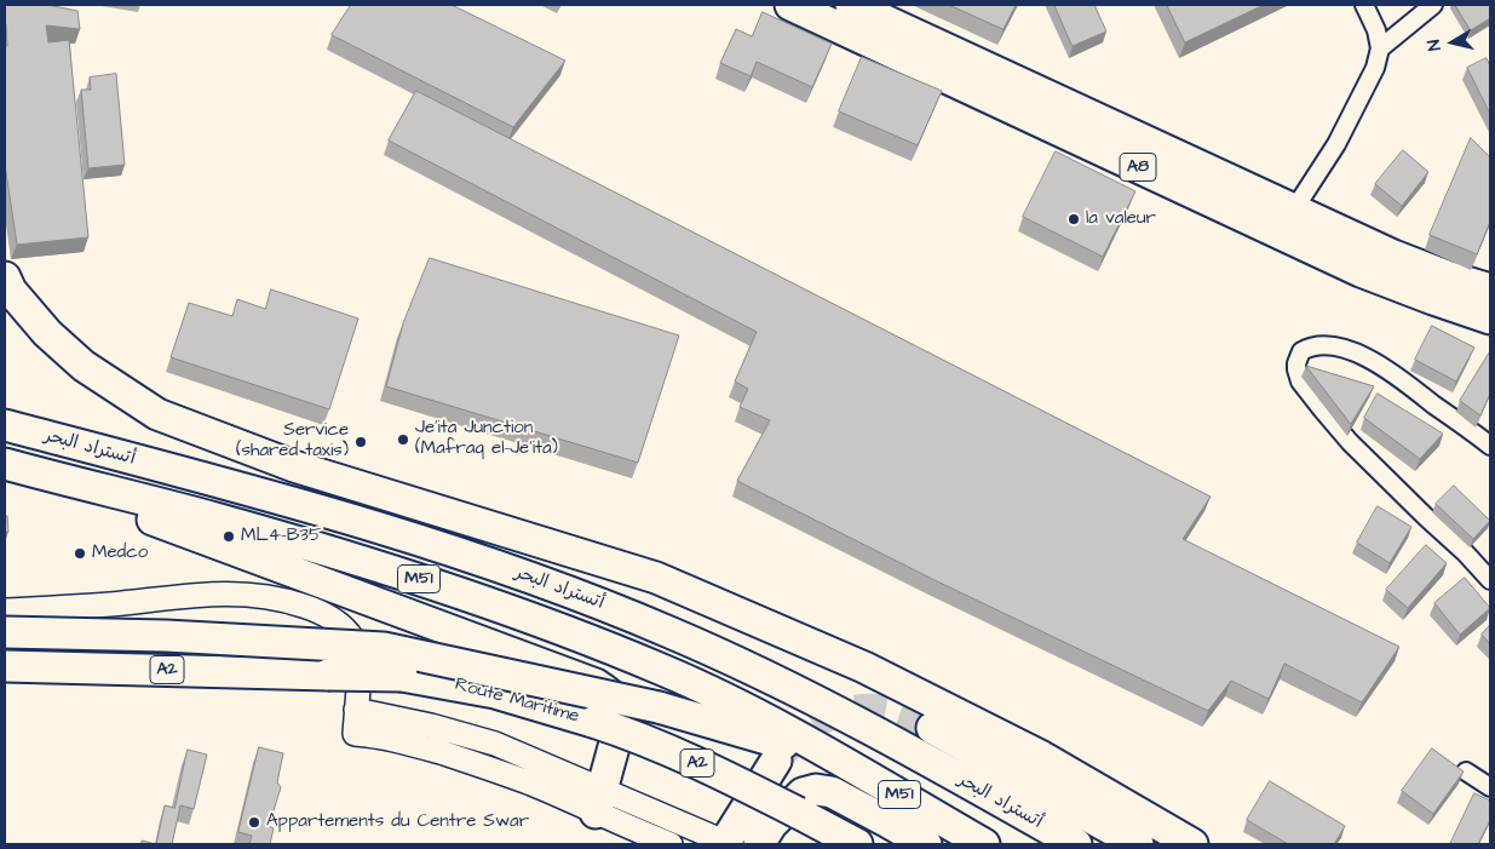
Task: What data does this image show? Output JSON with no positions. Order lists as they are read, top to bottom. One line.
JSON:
{"streets":{"highway":["A8","أتستراد البحر","M51","A2","Route Maritime"]},"places":["la valeur","Je'ita Junction (Mafraq el-Je'ita)","Service (shared taxis)","ML4-B35","Medco","Appartements du Centre Swar"],"north":"left"}
